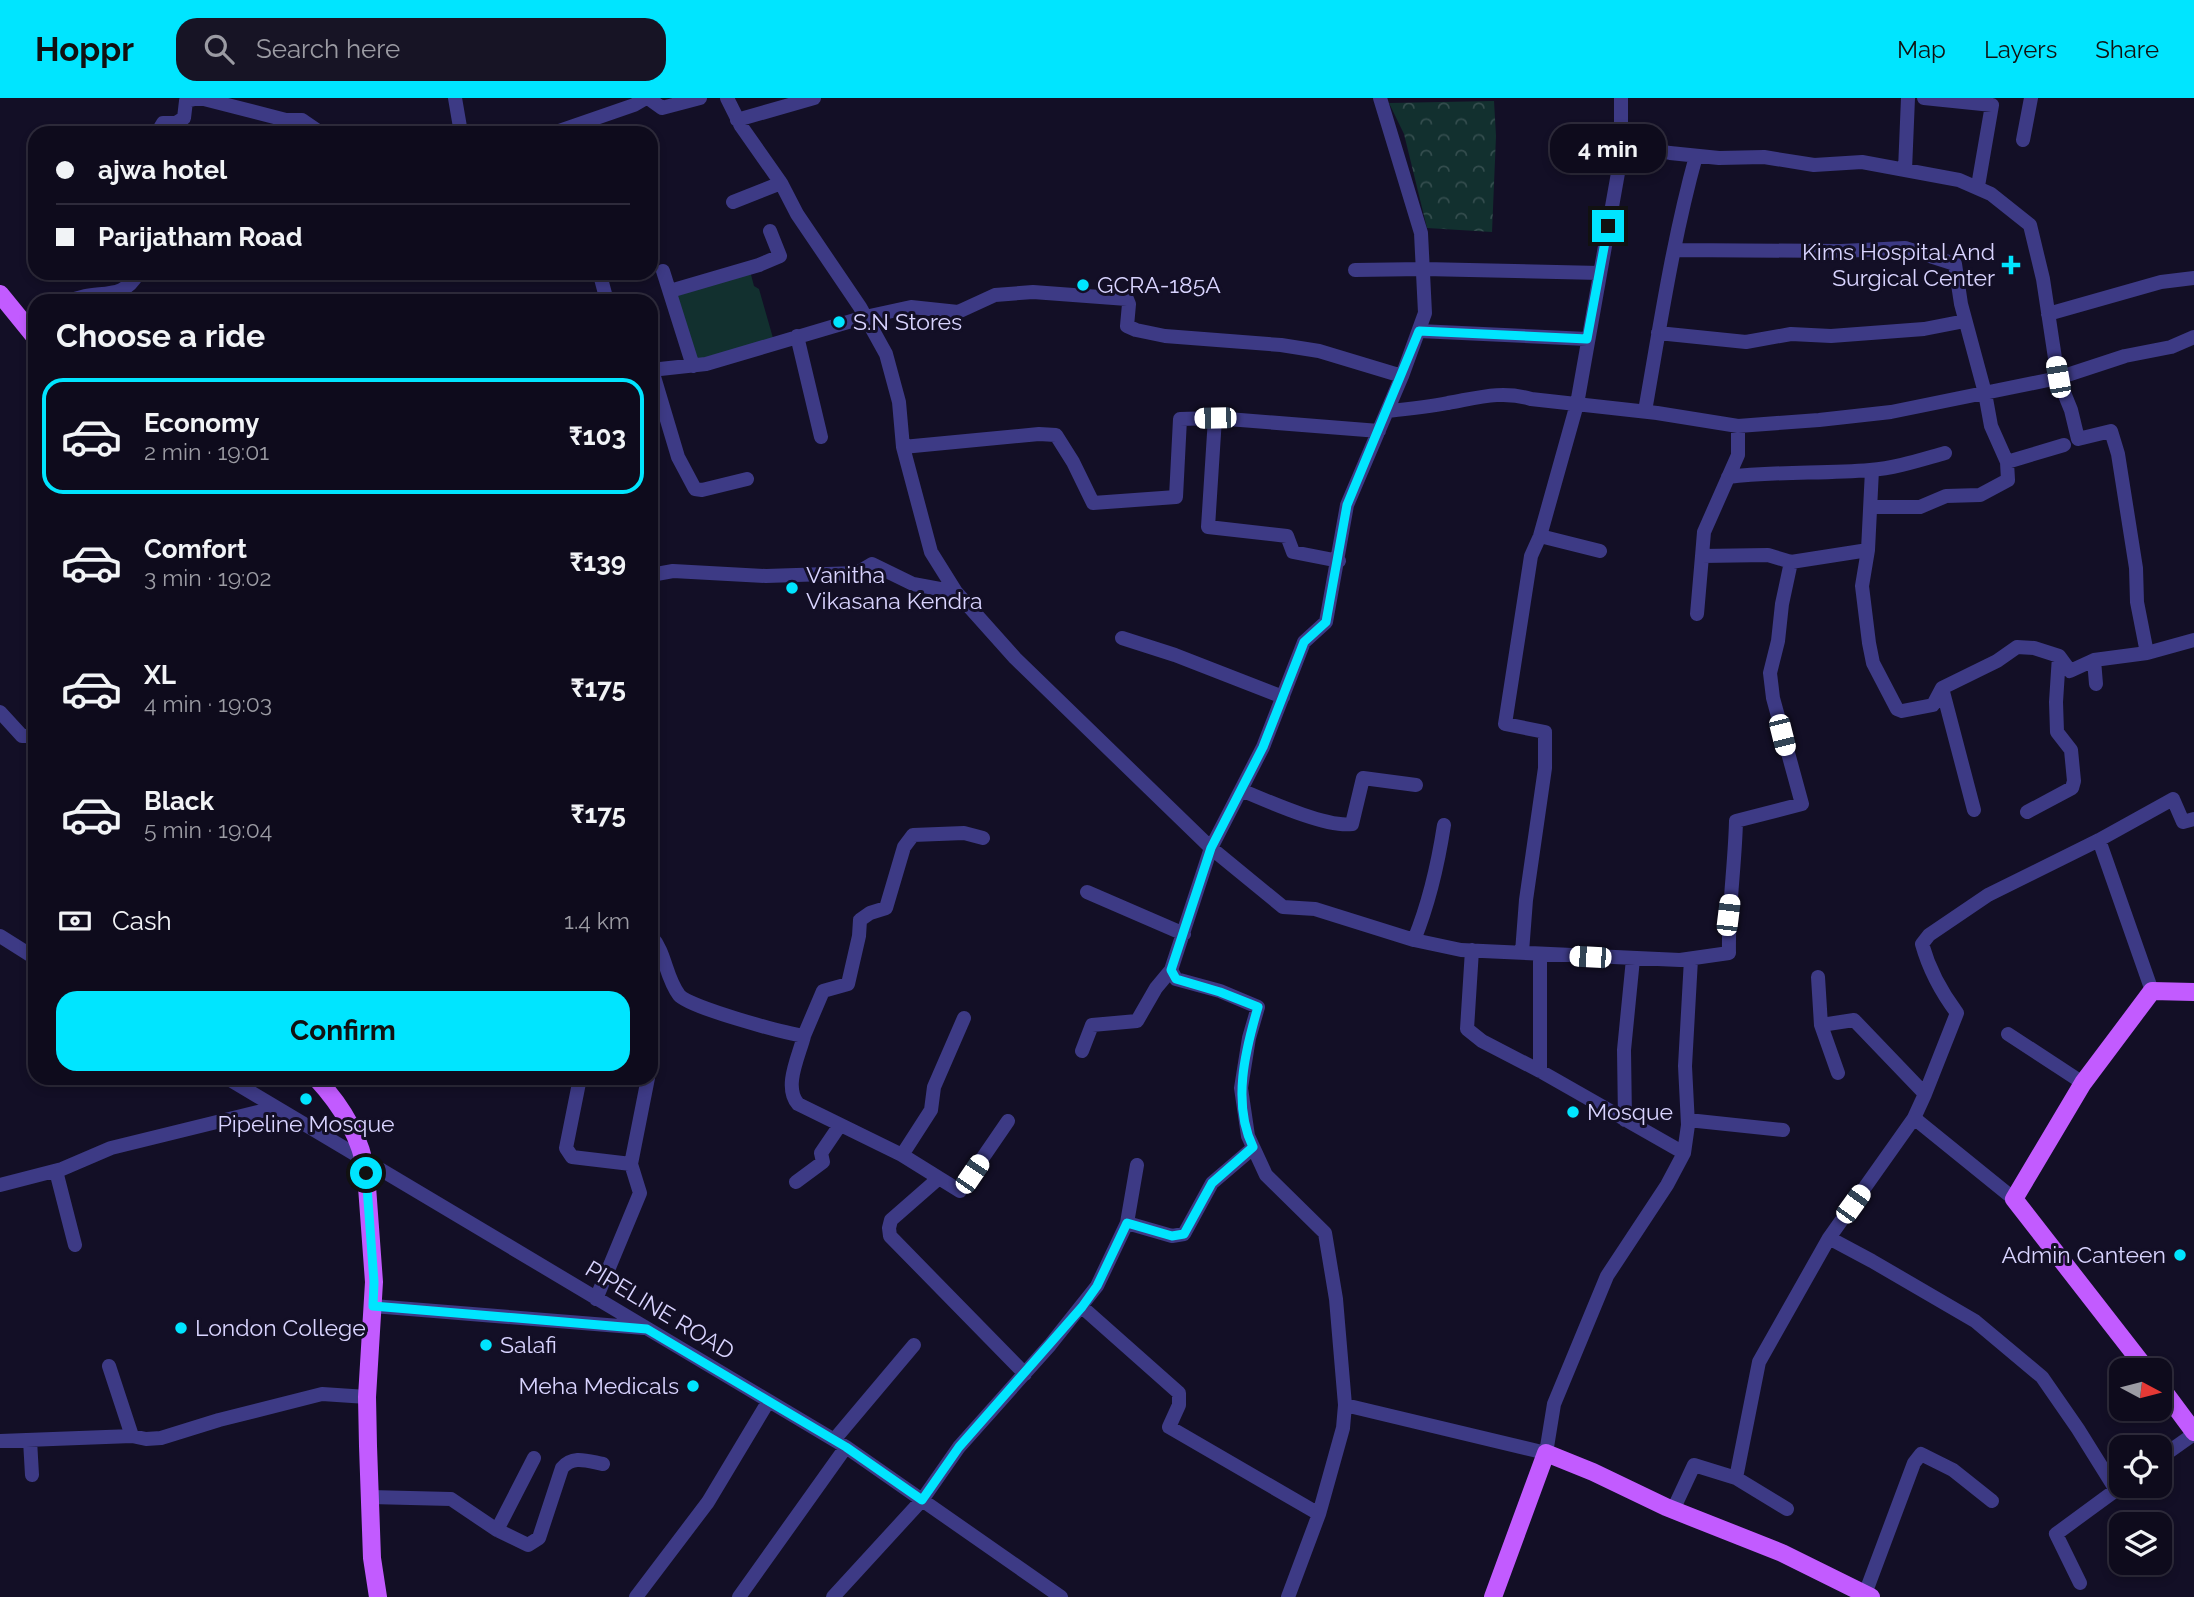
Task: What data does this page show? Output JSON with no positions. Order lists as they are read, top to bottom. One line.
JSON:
{"streets":{"street":["PIPELINE ROAD"]},"places":{"health":["Kims Hospital And Surgical Center"],"other":["GCRA-185A","S.N Stores","Vanitha Vikasana Kendra","Pipeline Mosque","Mosque","Admin Canteen","London College","Salafi","Meha Medicals"]},"north":"right","page":{"header":"Hoppr","search":"Search here","nav":["Map","Layers","Share"],"bubble":"4 min","banner":["ajwa hotel","Parijatham Road"],"heading":"Choose a ride","list":[{"name":"Economy","note":"2 min · 19:01","value":"₹103"},{"name":"Comfort","note":"3 min · 19:02","value":"₹139"},{"name":"XL","note":"4 min · 19:03","value":"₹175"},{"name":"Black","note":"5 min · 19:04","value":"₹175"}],"pay":["Cash","1.4 km"],"buttons":"Confirm"}}
